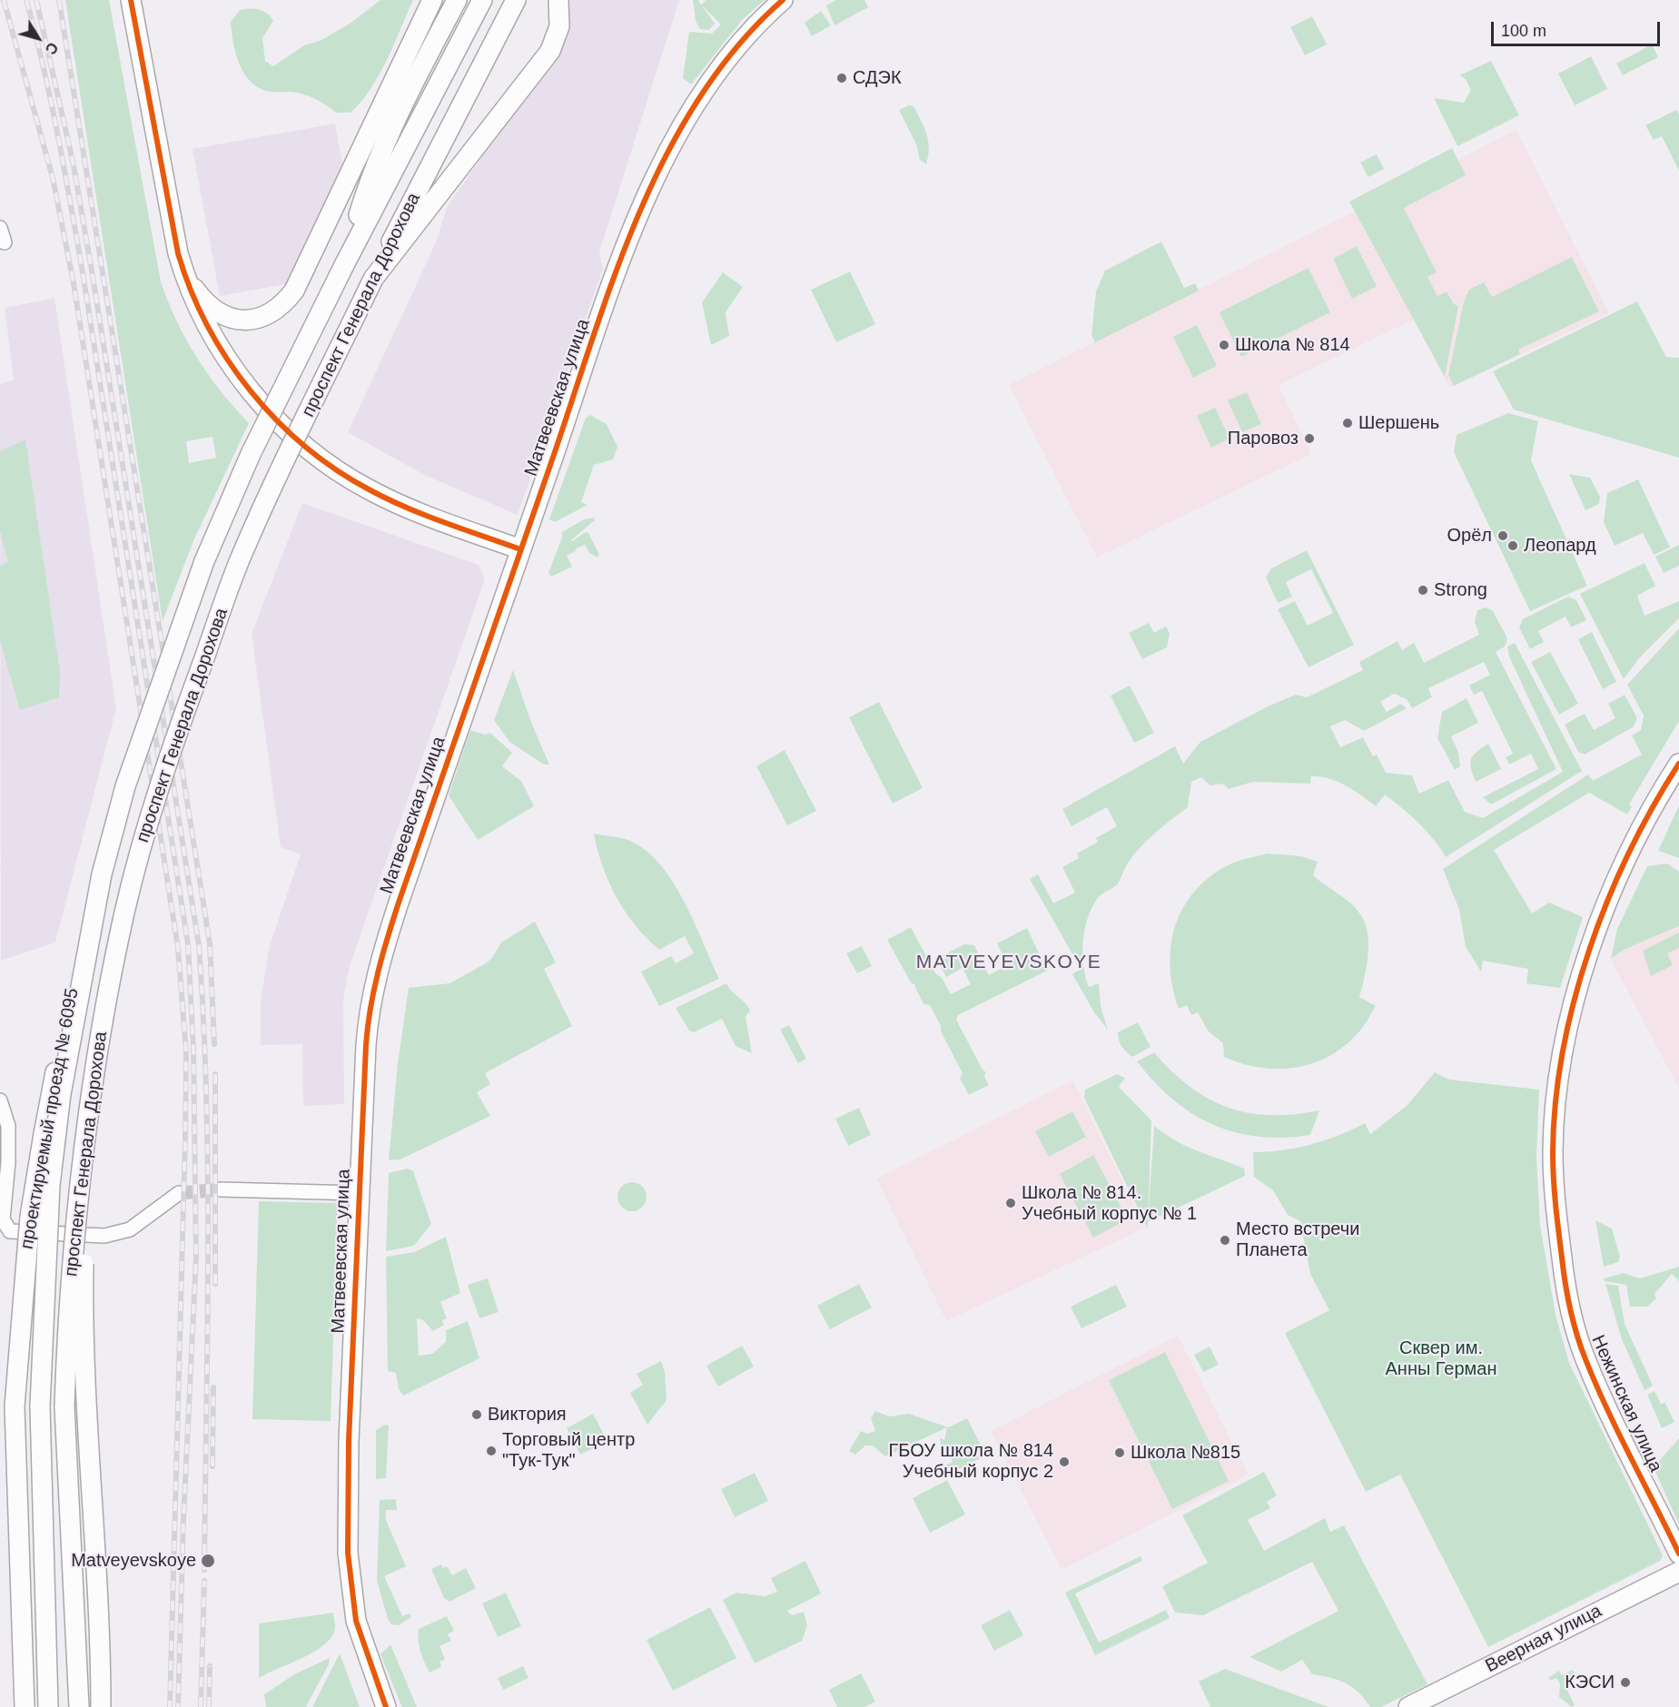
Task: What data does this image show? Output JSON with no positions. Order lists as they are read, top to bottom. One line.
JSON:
{"streets":{"main road":["проспект Генерала Дорохова","Матвеевская улица","проектируемый проезд № 6095","Нежинская улица","Веерная улица"]},"crossings":[["проспект Генерала Дорохова","проектируемый проезд № 6095"]],"districts":["MATVEYEVSKOYE"],"parks":["Сквер им. Анны Герман"],"places":["СДЭК","Школа № 814","Шершень","Паровоз","Орёл","Леопард","Strong","Школа № 814. Учебный корпус № 1","Место встречи Планета","Виктория","Торговый центр \"Тук-Тук\"","Школа №815","ГБОУ школа № 814 Учебный корпус 2","Matveyevskoye","КЭСИ"],"scale_bar":"100 m","north":"bottom right"}
